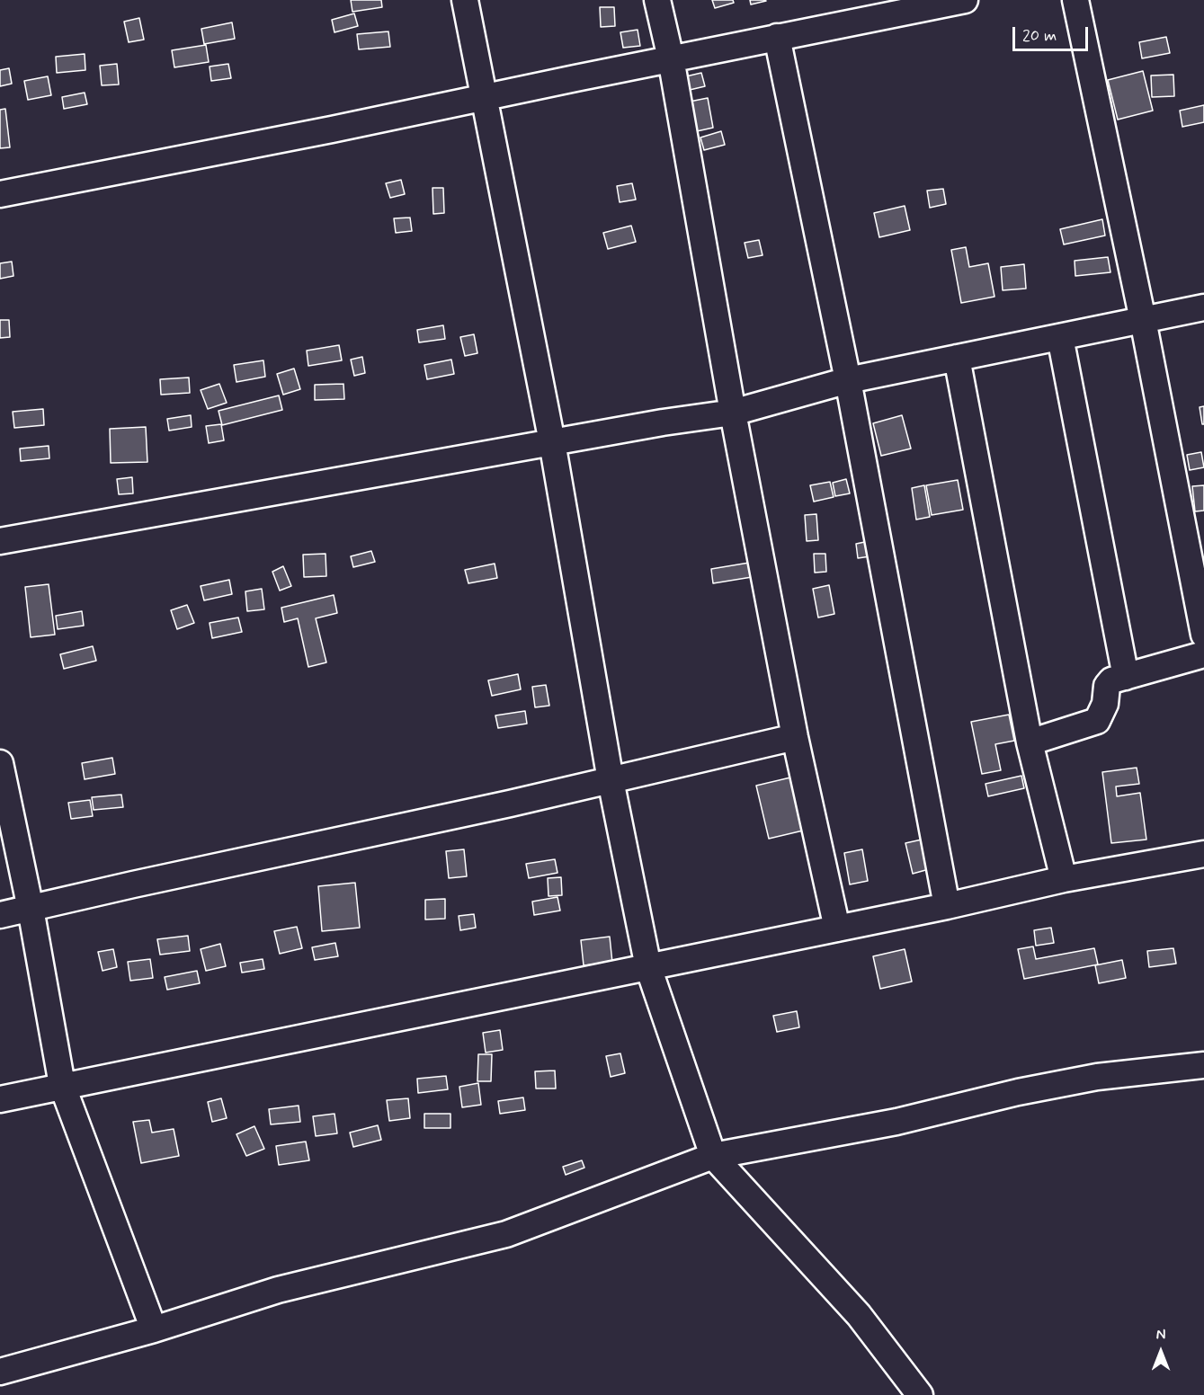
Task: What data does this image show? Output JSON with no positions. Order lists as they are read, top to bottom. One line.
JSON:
{"scale_bar":"20 m","north":"top"}
